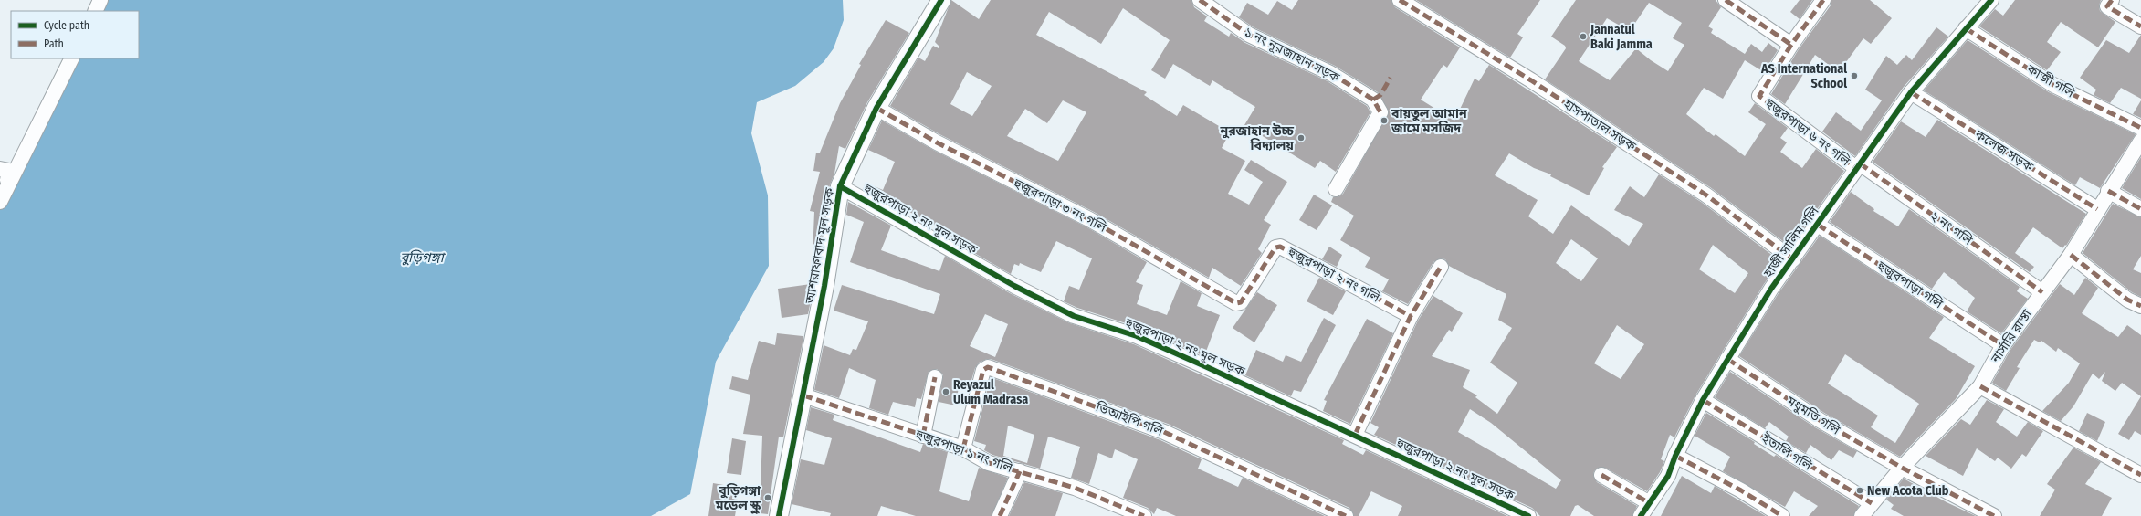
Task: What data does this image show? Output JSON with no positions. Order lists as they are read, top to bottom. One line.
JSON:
{"streets":{"street":["১ নং নূরজাহান সড়ক","কাজী গলি","হাসপাতাল সড়ক","হুজুরপাড়া ৬ নং গলি","কলেজ সড়ক","হুজুরপাড়া ৩ নং গলি","হুজুরপাড়া ২ নং মূল সড়ক","২ নং গলি","হাজী সালিম গলি","আশরাফাবাদ মূল সড়ক","হুজুরপাড়া ২ নং গলি","হুজুরপাড়া গলি","নার্সারি রাস্তা","মধুমতি গলি","ভিআইপি গলি","হুজুরপাড়া ১ নং গলি","ইতালি গলি"]},"crossings":[["কাজী গলি","হাজী সালিম গলি"],["হাসপাতাল সড়ক","হাজী সালিম গলি"],["হুজুরপাড়া ৬ নং গলি","২ নং গলি"],["হুজুরপাড়া ৬ নং গলি","হাজী সালিম গলি"],["কলেজ সড়ক","হাজী সালিম গলি"],["কলেজ সড়ক","নার্সারি রাস্তা"],["হুজুরপাড়া ৩ নং গলি","আশরাফাবাদ মূল সড়ক"],["হুজুরপাড়া ৩ নং গলি","হুজুরপাড়া ২ নং গলি"],["হুজুরপাড়া ২ নং মূল সড়ক","আশরাফাবাদ মূল সড়ক"],["২ নং গলি","হাজী সালিম গলি"],["২ নং গলি","নার্সারি রাস্তা"],["হাজী সালিম গলি","হুজুরপাড়া গলি"],["হাজী সালিম গলি","মধুমতি গলি"],["হাজী সালিম গলি","ইতালি গলি"],["আশরাফাবাদ মূল সড়ক","হুজুরপাড়া ১ নং গলি"],["হুজুরপাড়া গলি","নার্সারি রাস্তা"],["নার্সারি রাস্তা","মধুমতি গলি"],["নার্সারি রাস্তা","ইতালি গলি"],["ভিআইপি গলি","হুজুরপাড়া ১ নং গলি"]],"water":["বুড়িগঙ্গা"],"places":["Jannatul Baki Jamma","AS International School","বায়তুল আমান জামে মসজিদ","নুরজাহান উচ্চ বিদ্যালয়","Reyazul Ulum Madrasa","New Acota Club","বুড়িগঙ্গা মডেল স্কুল"],"legend":["Cycle path","Path"]}
